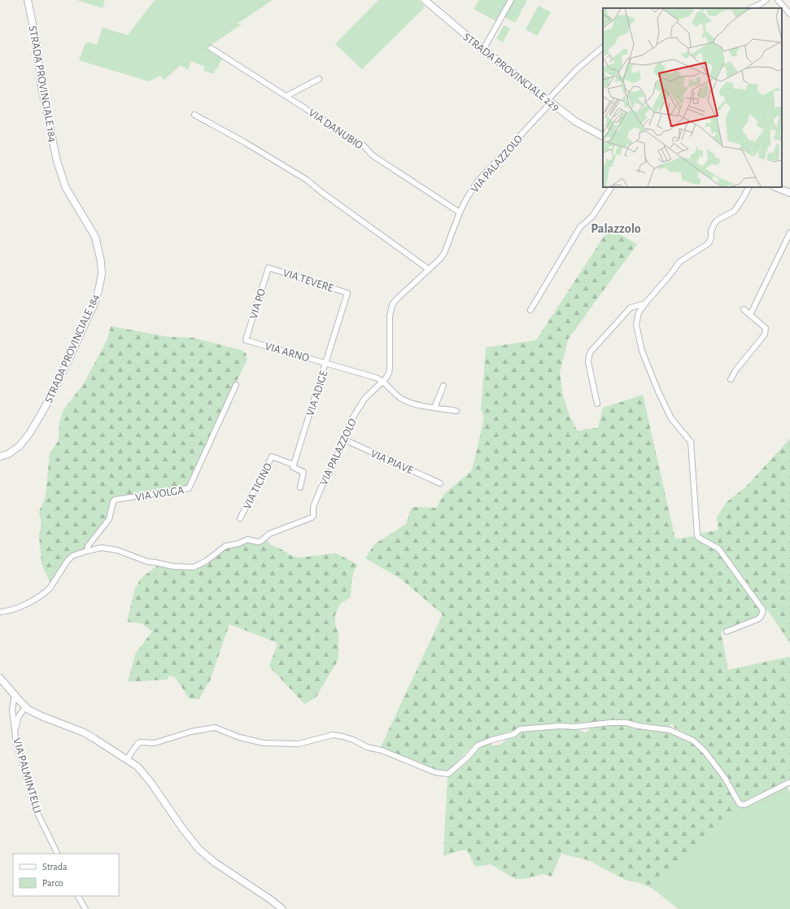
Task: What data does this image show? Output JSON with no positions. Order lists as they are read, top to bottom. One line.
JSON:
{"streets":{"street":["STRADA PROVINCIALE 229","STRADA PROVINCIALE 184","VIA DANUBIO","VIA PALAZZOLO","VIA TEVERE","VIA PO","VIA ARNO","VIA ADIGE","VIA PIAVE","VIA TICINO","VIA VOLGA","VIA PALMINTELLI"]},"crossings":[["STRADA PROVINCIALE 229","VIA PALAZZOLO"],["VIA DANUBIO","VIA PALAZZOLO"],["VIA PALAZZOLO","VIA ARNO"],["VIA PALAZZOLO","VIA PIAVE"],["VIA PALAZZOLO","VIA VOLGA"],["VIA TEVERE","VIA PO"],["VIA TEVERE","VIA ADIGE"],["VIA PO","VIA ARNO"],["VIA ARNO","VIA ADIGE"],["VIA ADIGE","VIA TICINO"]],"districts":["Palazzolo"],"legend":["Strada","Parco"]}
